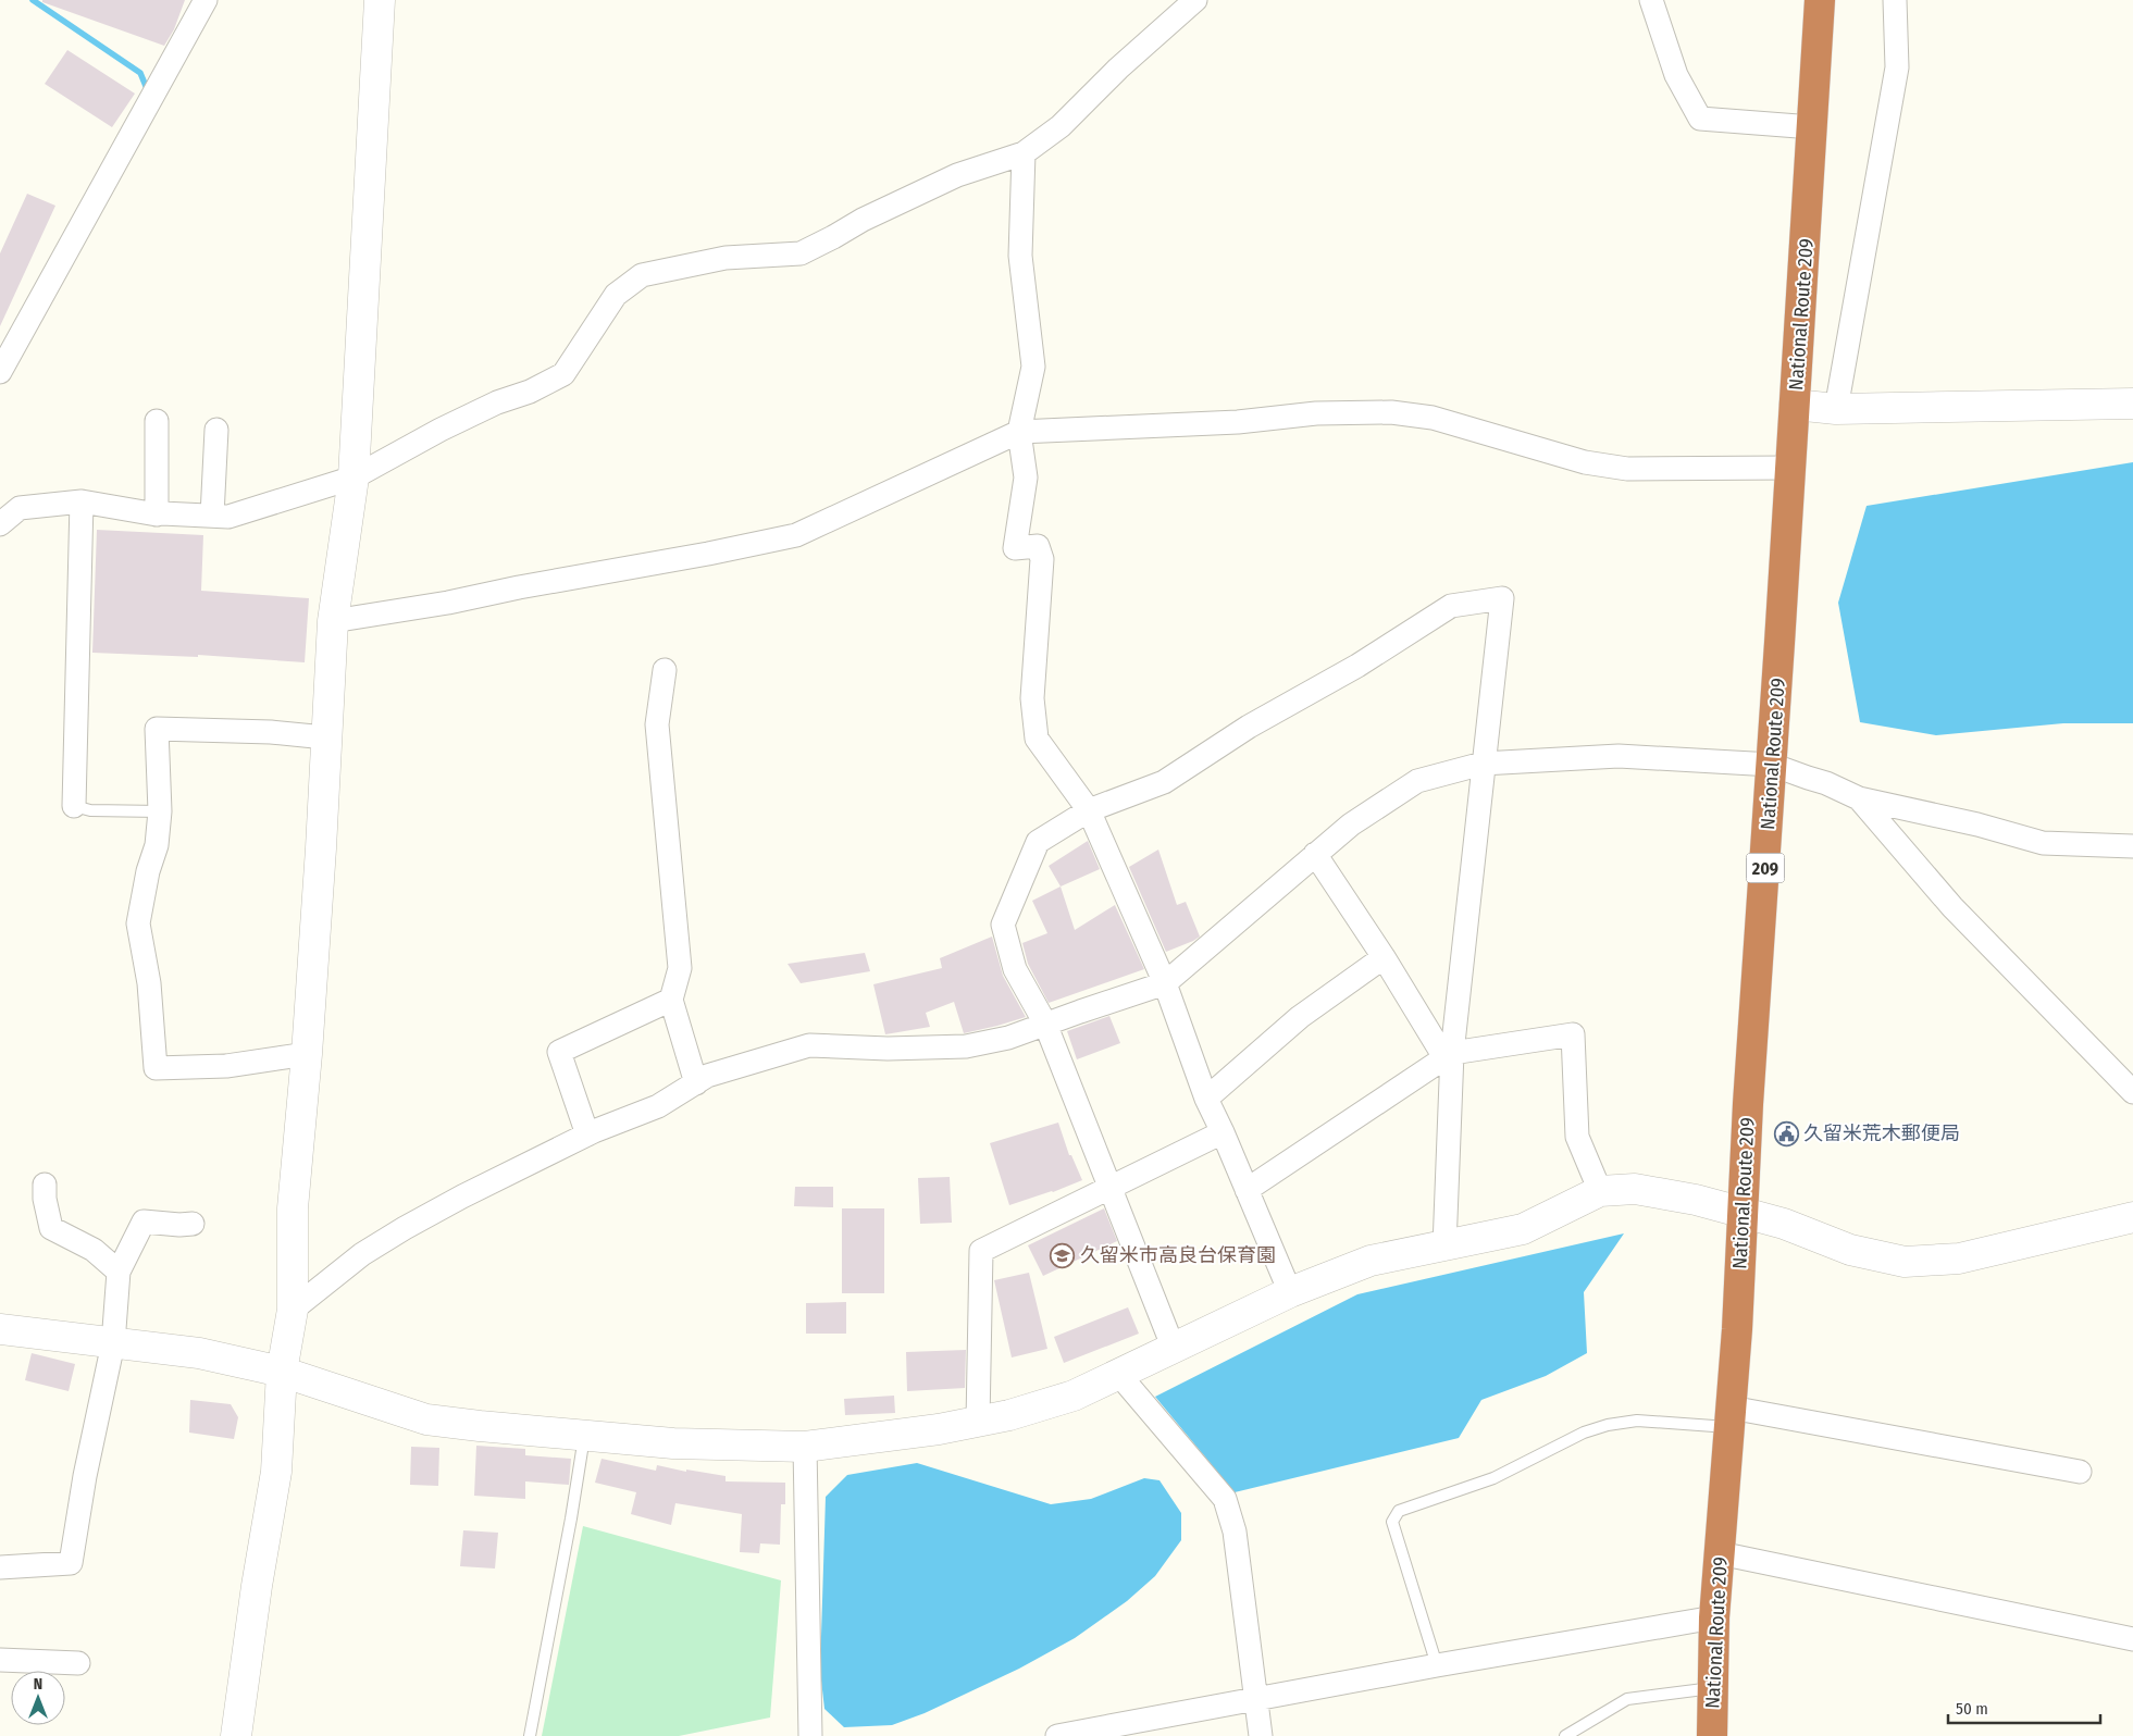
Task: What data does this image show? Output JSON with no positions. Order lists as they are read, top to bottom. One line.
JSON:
{"streets":{"highway":["National Route 209","209"]},"places":{"public building":["久留米荒木郵便局"],"school or university":["久留米市高良台保育園"]},"scale_bar":"50 m","north":"top"}
